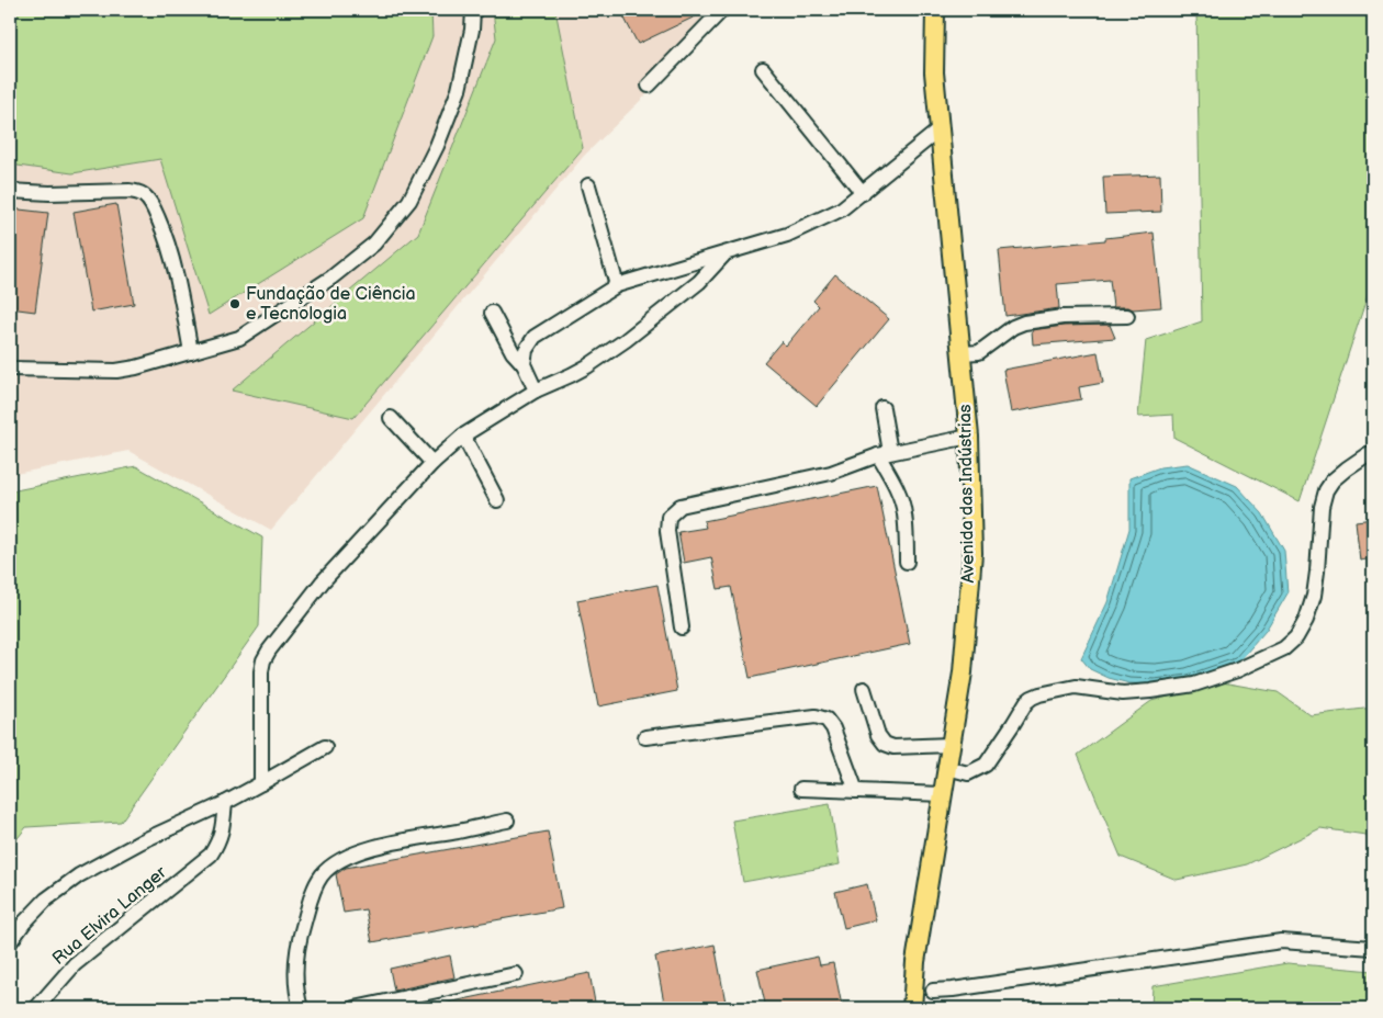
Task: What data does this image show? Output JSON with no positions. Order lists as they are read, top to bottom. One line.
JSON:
{"streets":{"main road":["Avenida das Indústrias"],"street":["Rua Elvira Langer"]},"places":["Fundação de Ciência e Tecnologia"]}
